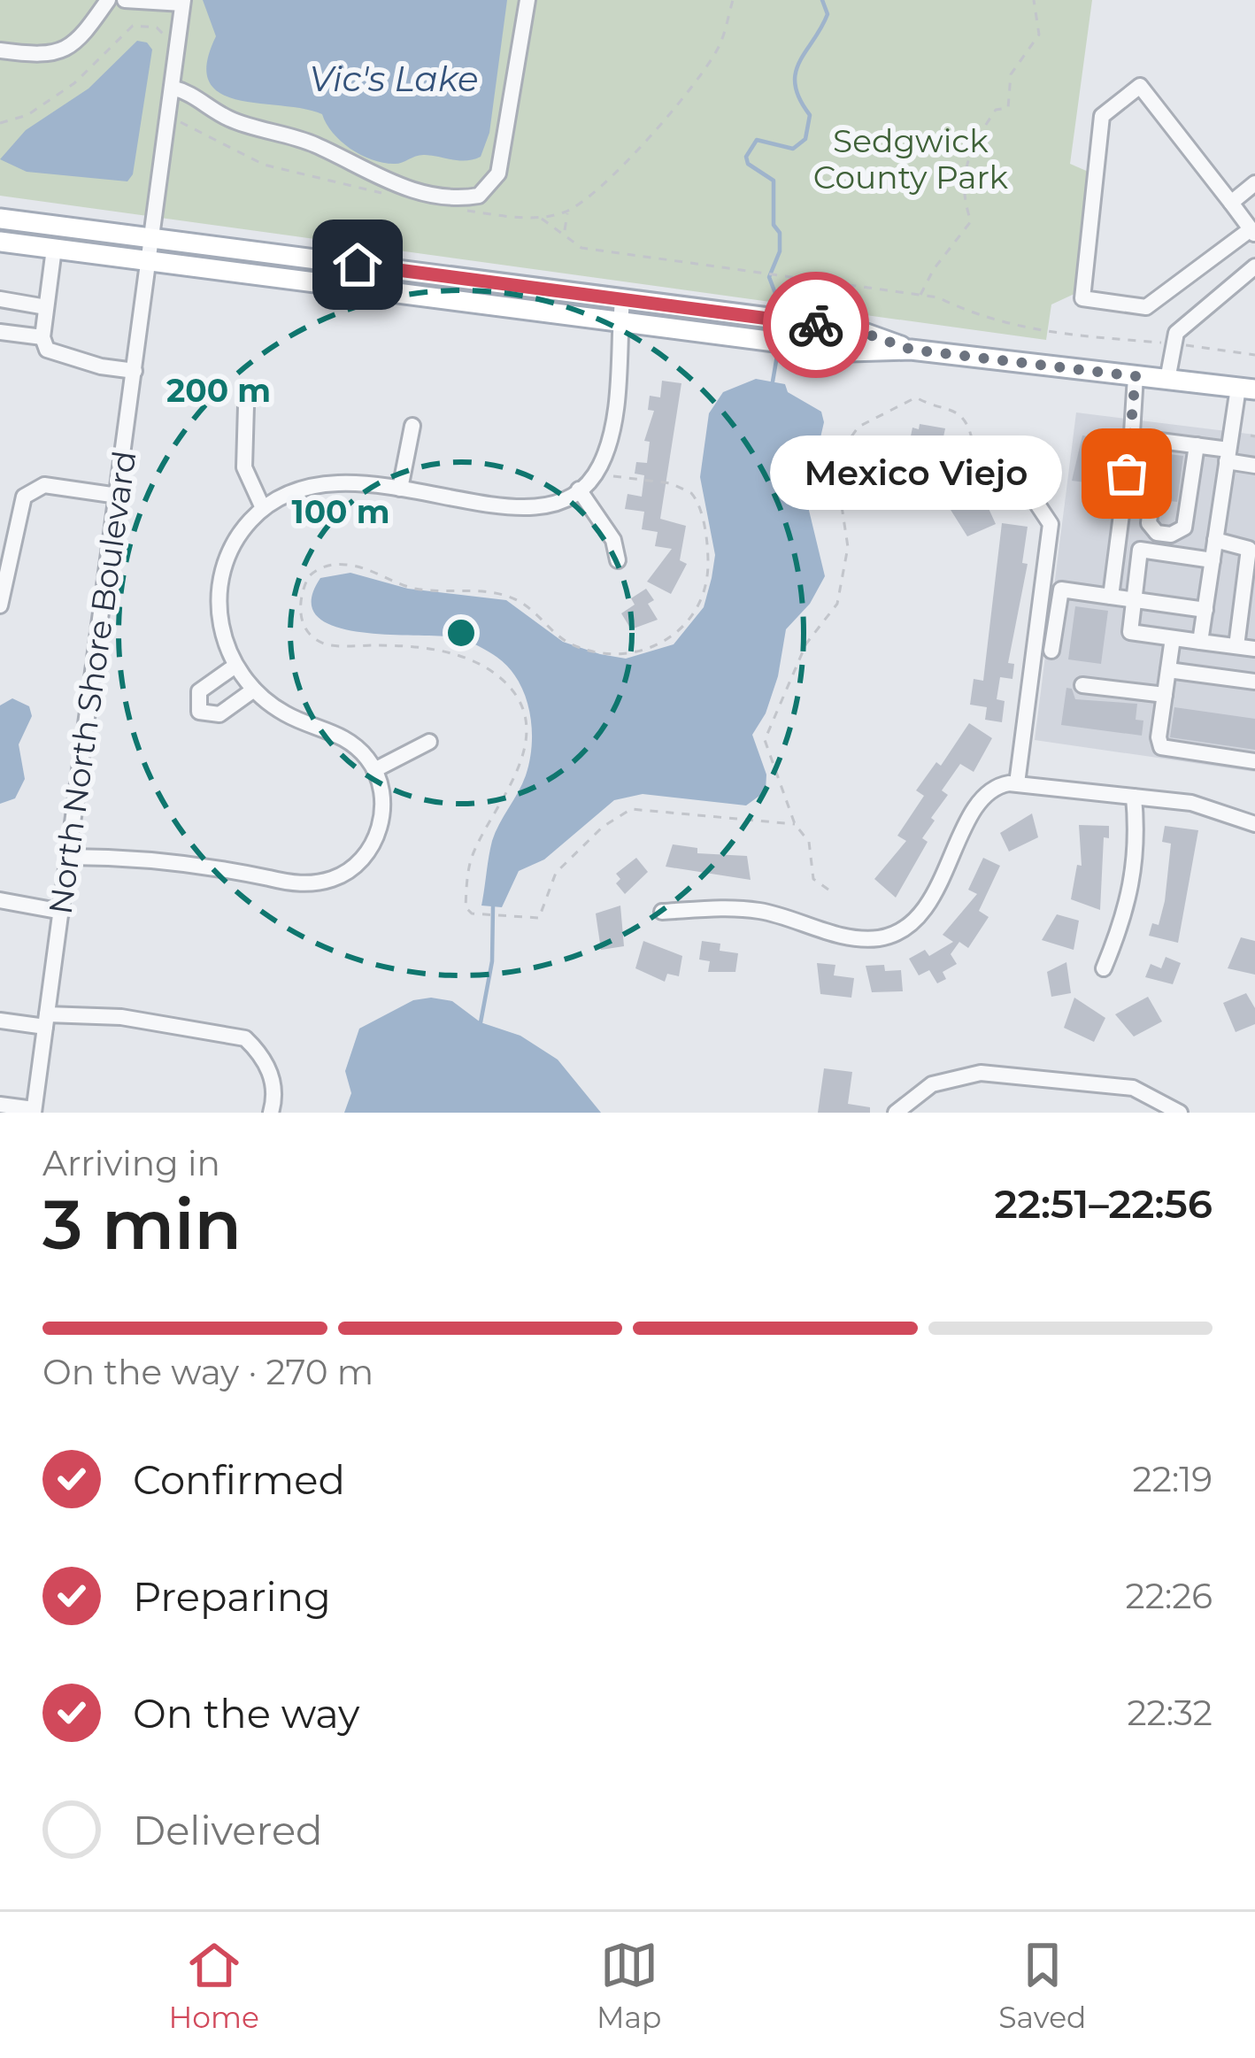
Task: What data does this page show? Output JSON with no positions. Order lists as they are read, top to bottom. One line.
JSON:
{"streets":{"street":["North North Shore Boulevard"]},"water":["Vic's Lake"],"parks":["Sedgwick County Park"],"places":["Mexico Viejo"],"page":{"bubble":"Mexico Viejo","heading":["3 min","Arriving in","22:51–22:56"],"bar":"On the way · 270 m","list":[["Confirmed","22:19"],["Preparing","22:26"],["On the way","22:32"],"Delivered"],"tabs":["Home","Map","Saved"]},"rings":["200 m","100 m"]}
